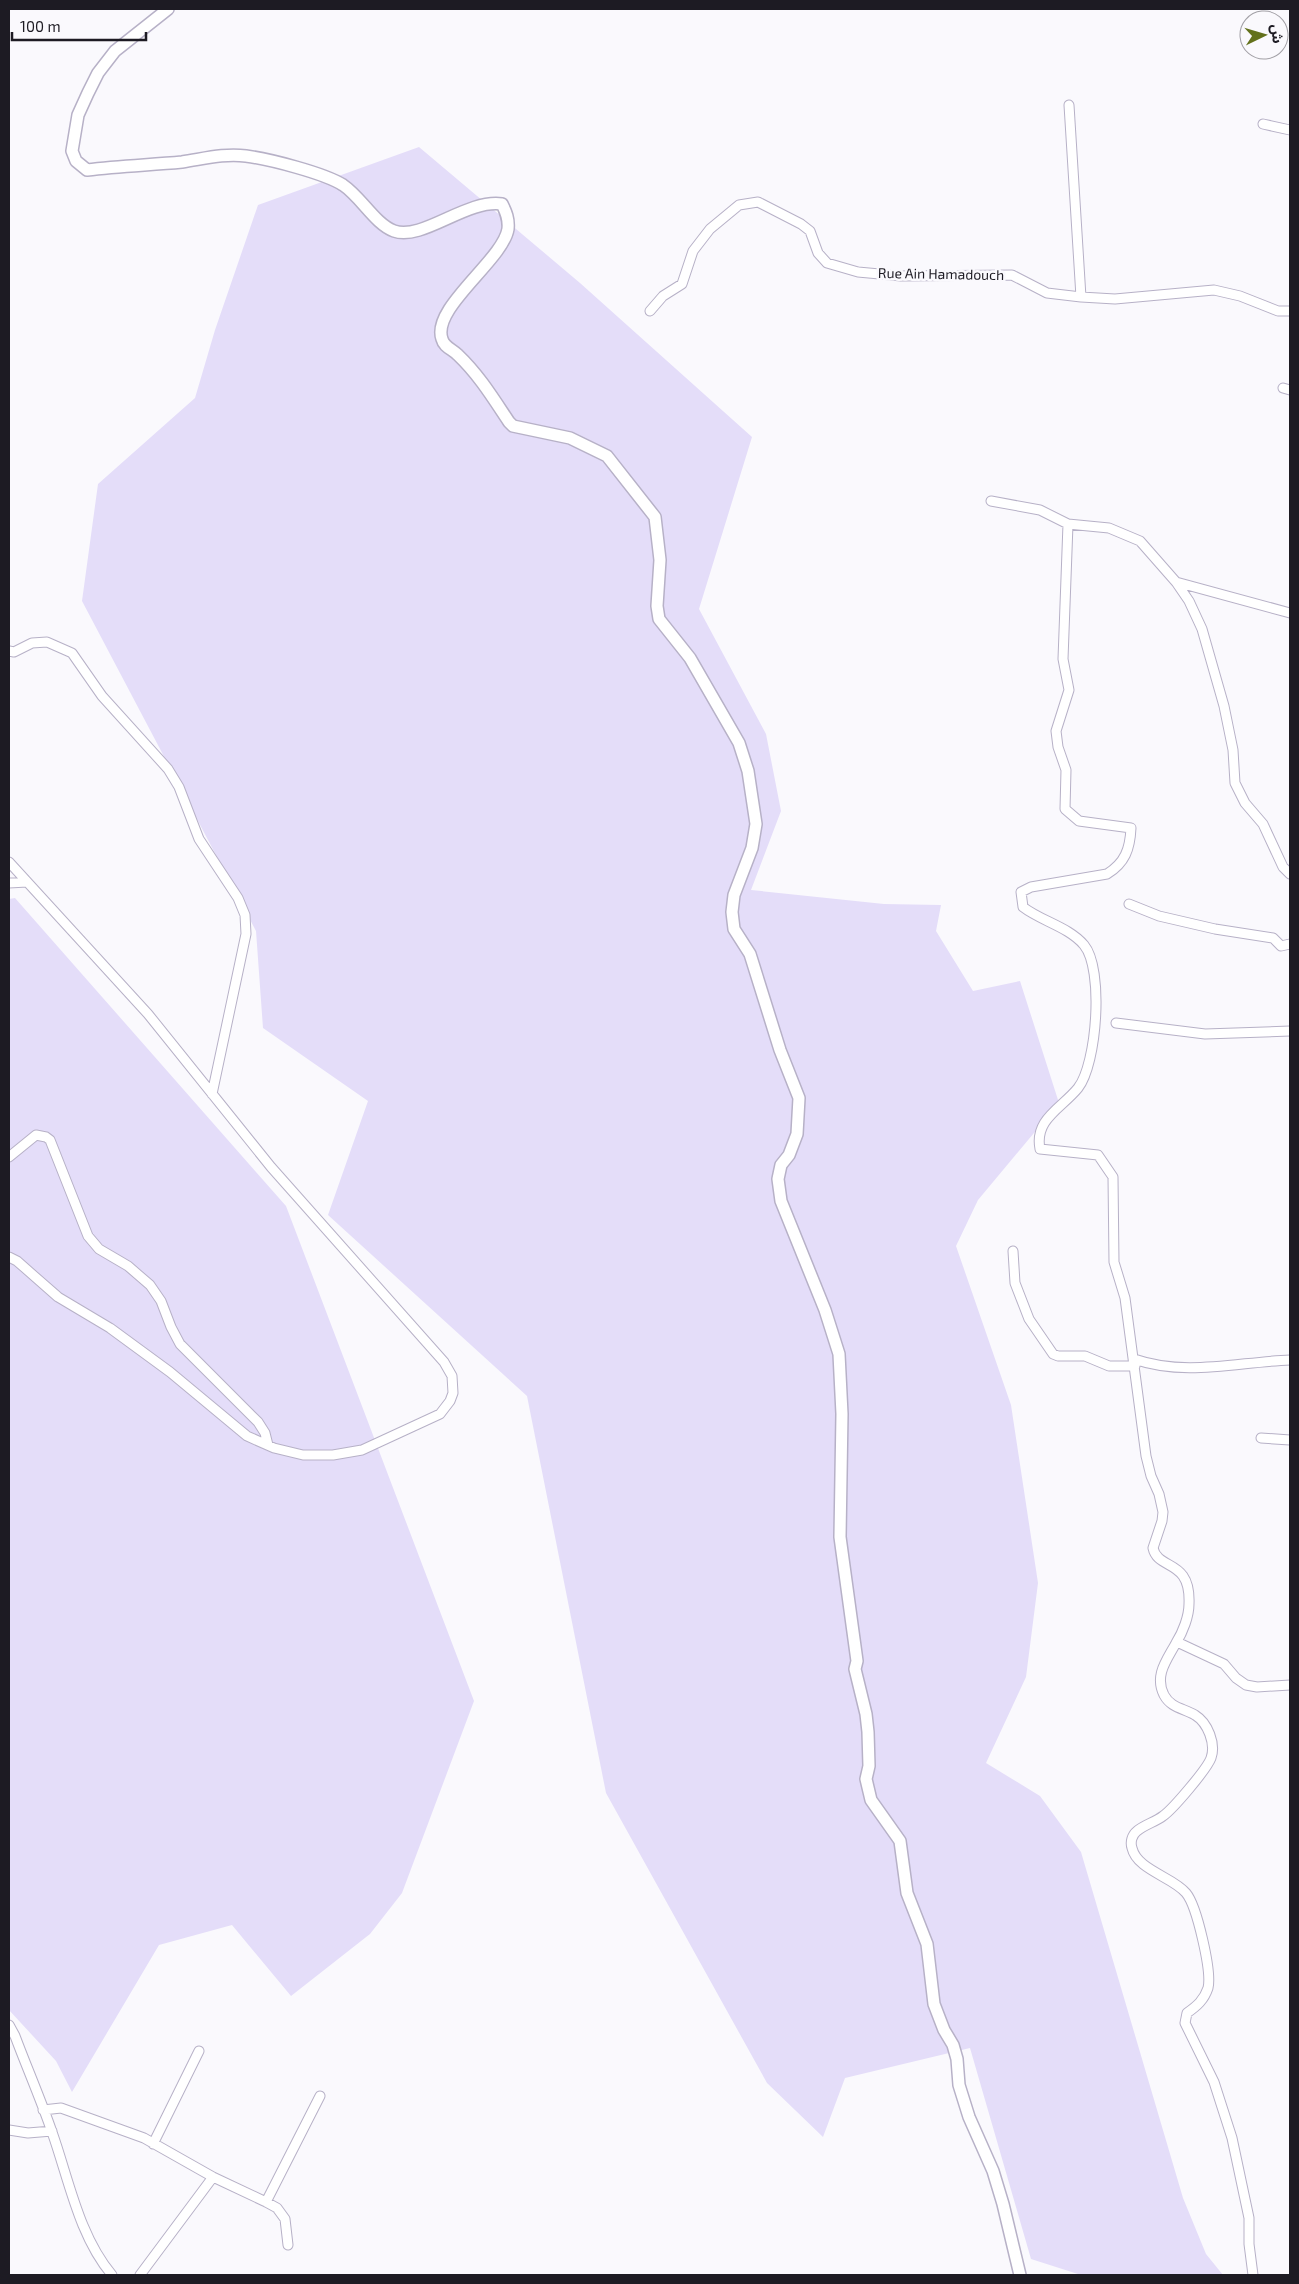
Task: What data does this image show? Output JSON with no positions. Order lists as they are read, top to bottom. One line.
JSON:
{"streets":{"street":["Rue Ain Hamadouch"]},"scale_bar":"100 m","north":"right"}
